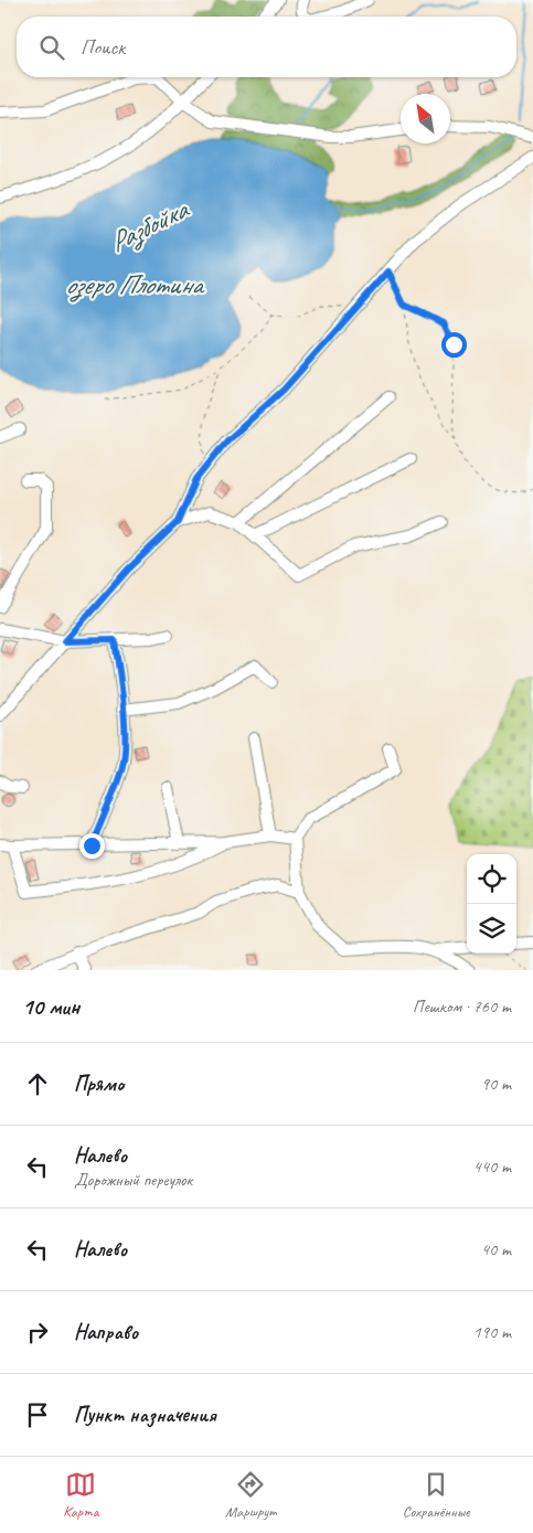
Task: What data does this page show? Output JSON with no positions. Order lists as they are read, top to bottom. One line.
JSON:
{"water":["Разбойка","озеро Плотина"],"north":"top left","page":{"search":"Поиск","heading":["10 мин","Пешком · 760 m"],"list":[["Прямо","90 m"],["Налево","Дорожный переулок","440 m"],["Налево","40 m"],["Направо","190 m"],"Пункт назначения"],"nav":["Карта","Маршрут","Сохранённые"]}}
